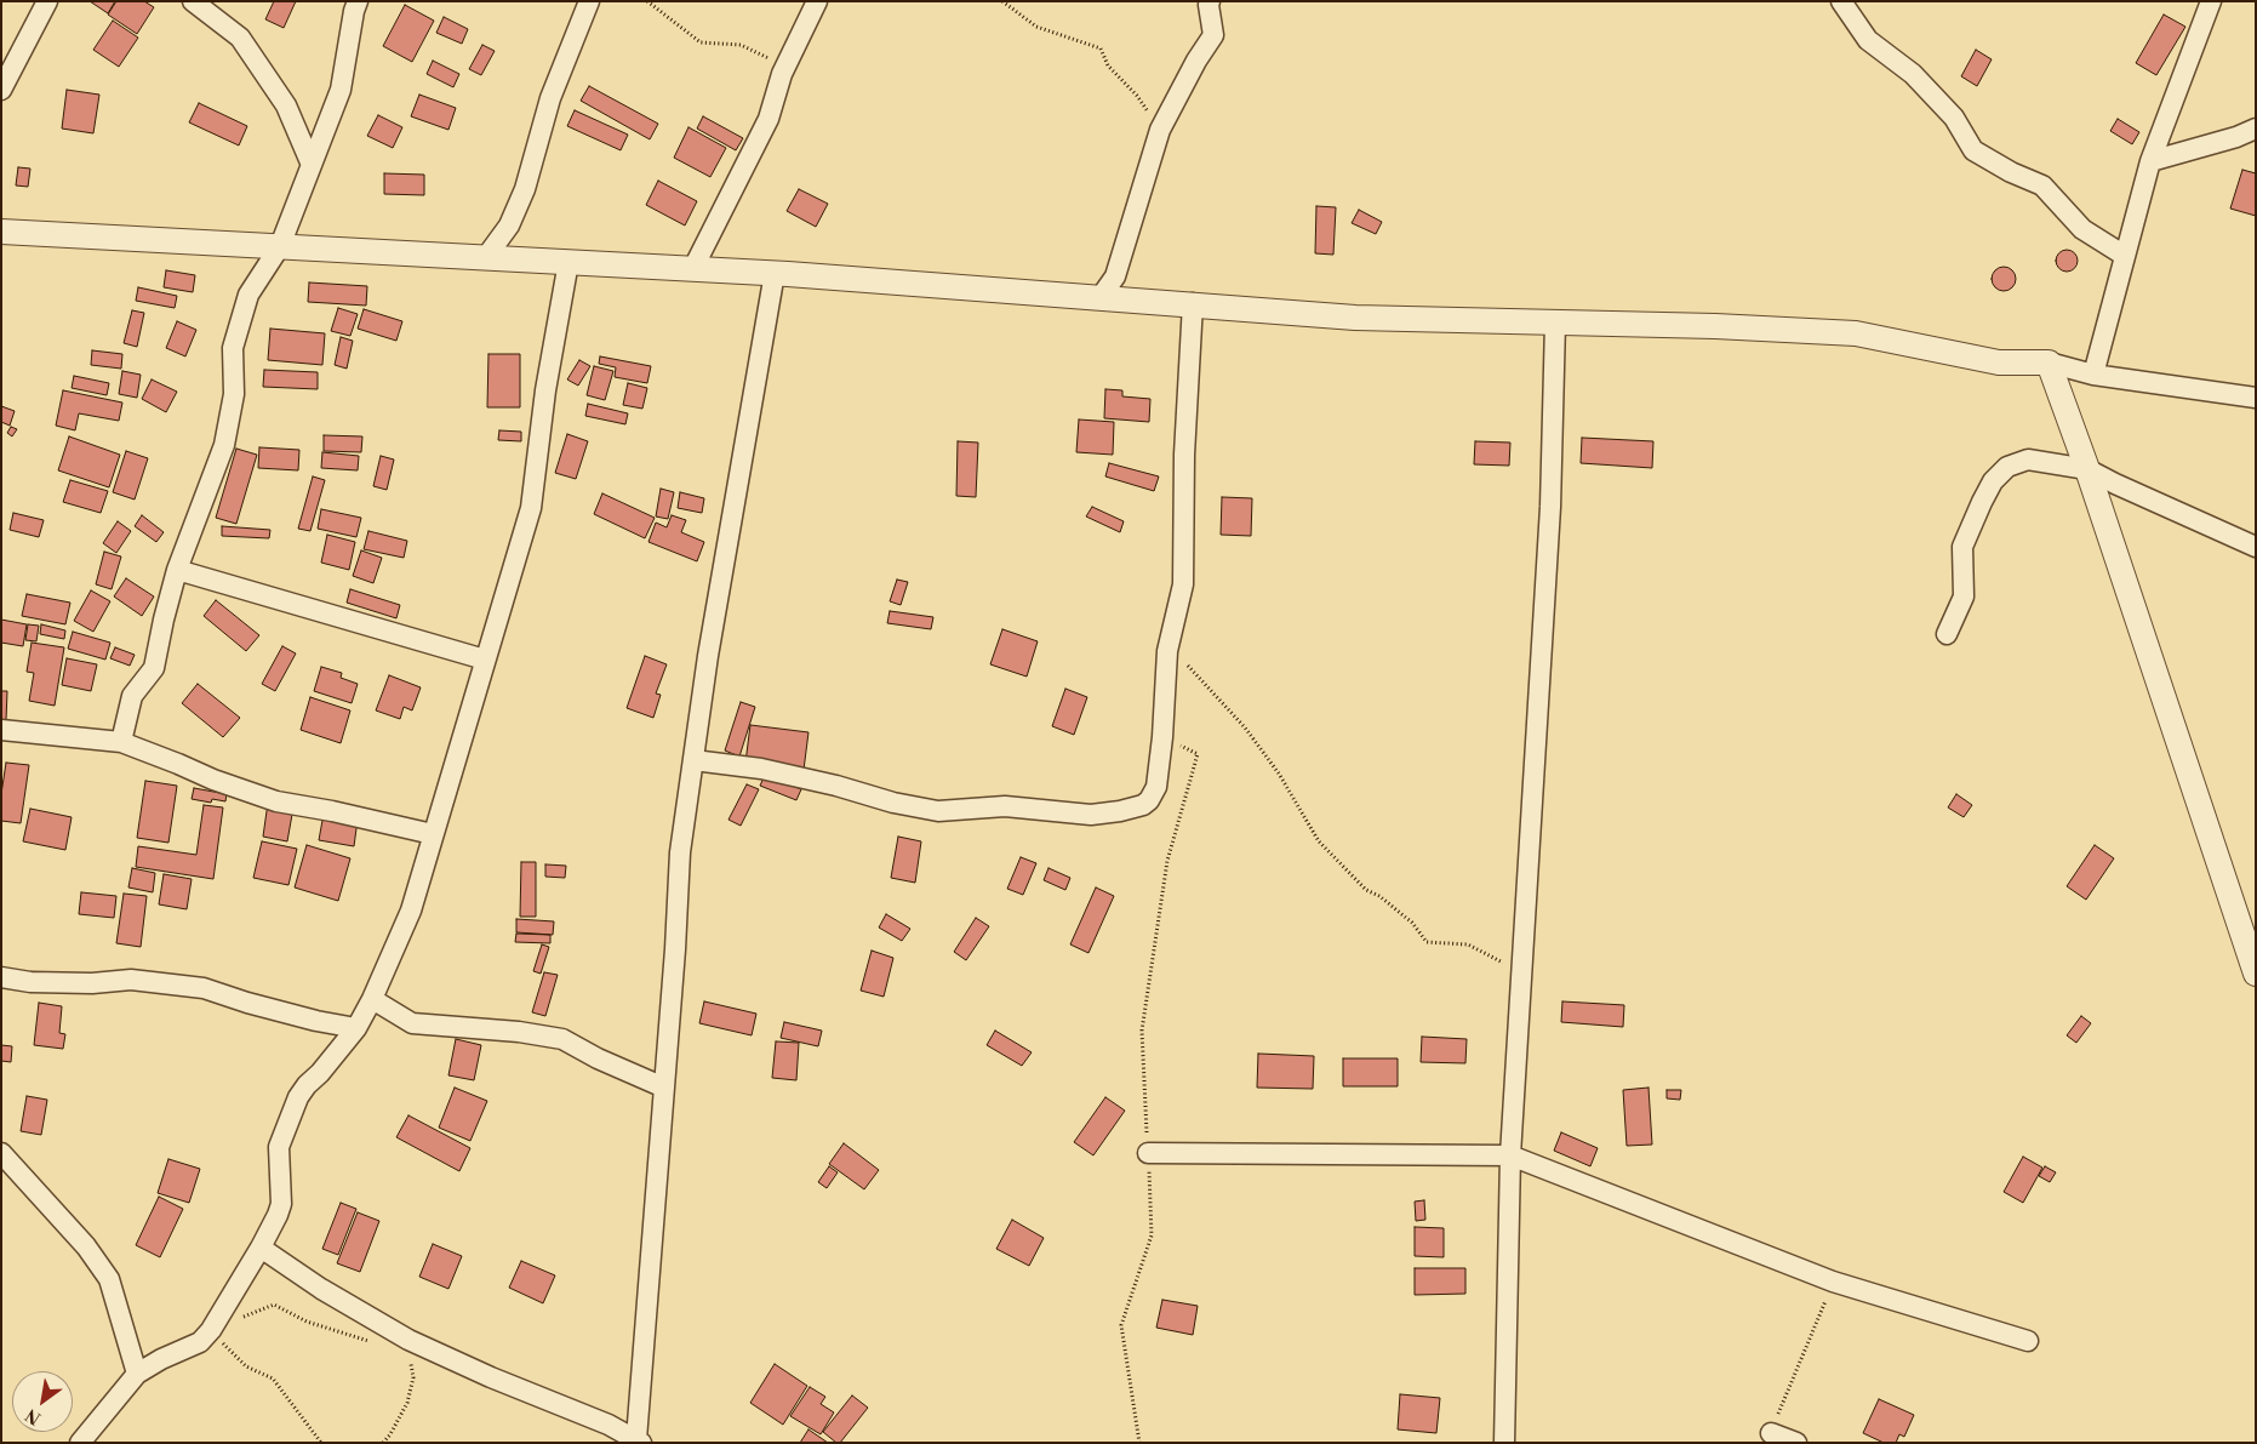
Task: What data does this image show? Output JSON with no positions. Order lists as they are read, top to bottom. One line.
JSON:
{"north":"bottom left"}
